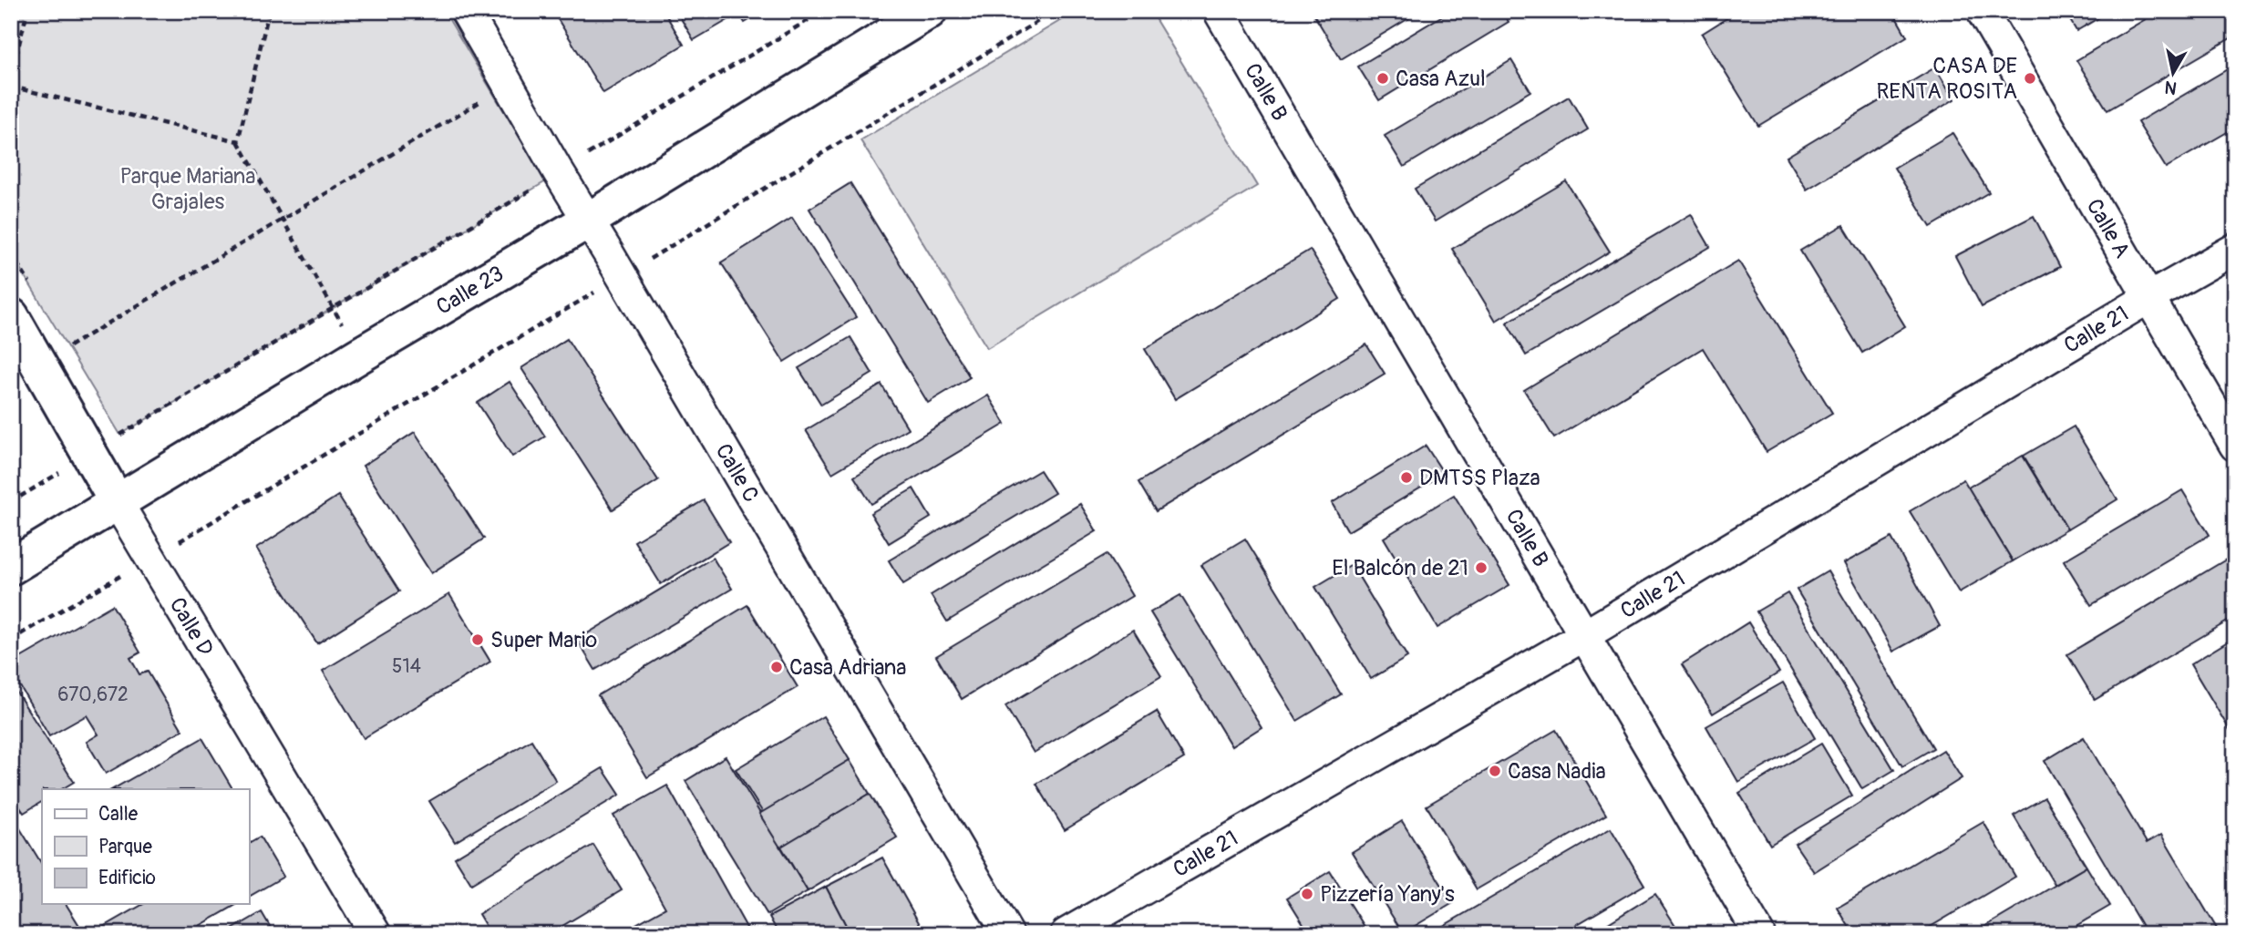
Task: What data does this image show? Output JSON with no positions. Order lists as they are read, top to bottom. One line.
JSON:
{"streets":{"main road":["Calle 23","Calle D"],"street":["Calle B","Calle A","Calle 21","Calle C"]},"crossings":[["Calle B","Calle 21"],["Calle A","Calle 21"],["Calle 23","Calle C"],["Calle 23","Calle D"]],"parks":["Parque Mariana Grajales"],"places":["Casa Azul","CASA DE RENTA ROSITA","DMTSS Plaza","El Balcón de 21","Super Mario","Casa Adriana","Casa Nadia","Pizzería Yany's"],"house_numbers":["514","670,672"],"legend":["Calle","Parque","Edificio"],"north":"bottom"}
